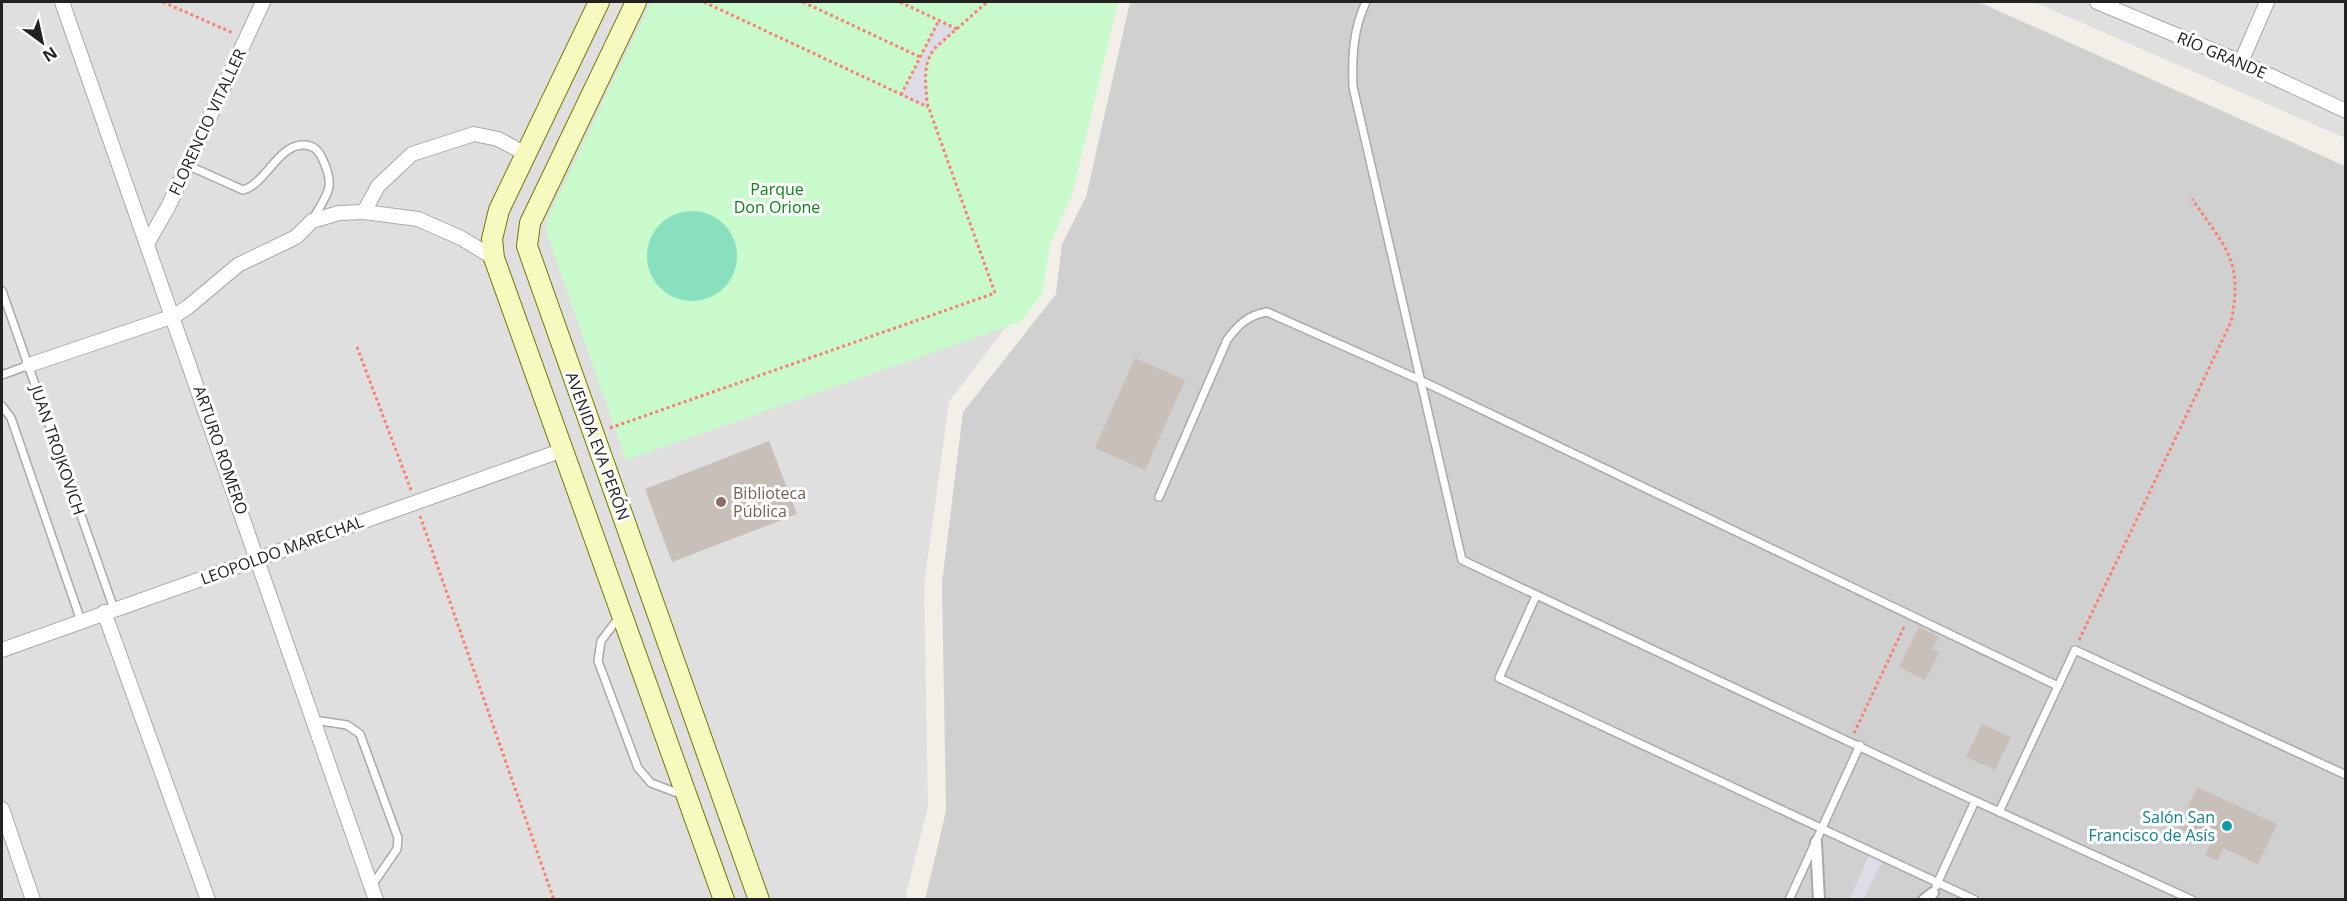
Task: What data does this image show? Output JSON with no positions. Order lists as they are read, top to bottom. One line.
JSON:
{"streets":{"main road":["AVENIDA EVA PERÓN"],"street":["RÍO GRANDE","FLORENCIO VITALLER","JUAN TROJKOVICH","ARTURO ROMERO","LEOPOLDO MARECHAL"]},"crossings":[["FLORENCIO VITALLER","ARTURO ROMERO"],["AVENIDA EVA PERÓN","LEOPOLDO MARECHAL"],["JUAN TROJKOVICH","LEOPOLDO MARECHAL"],["ARTURO ROMERO","LEOPOLDO MARECHAL"]],"parks":["Parque Don Orione"],"places":["Biblioteca Pública","Salón San Francisco de Asís"],"north":"bottom right"}
